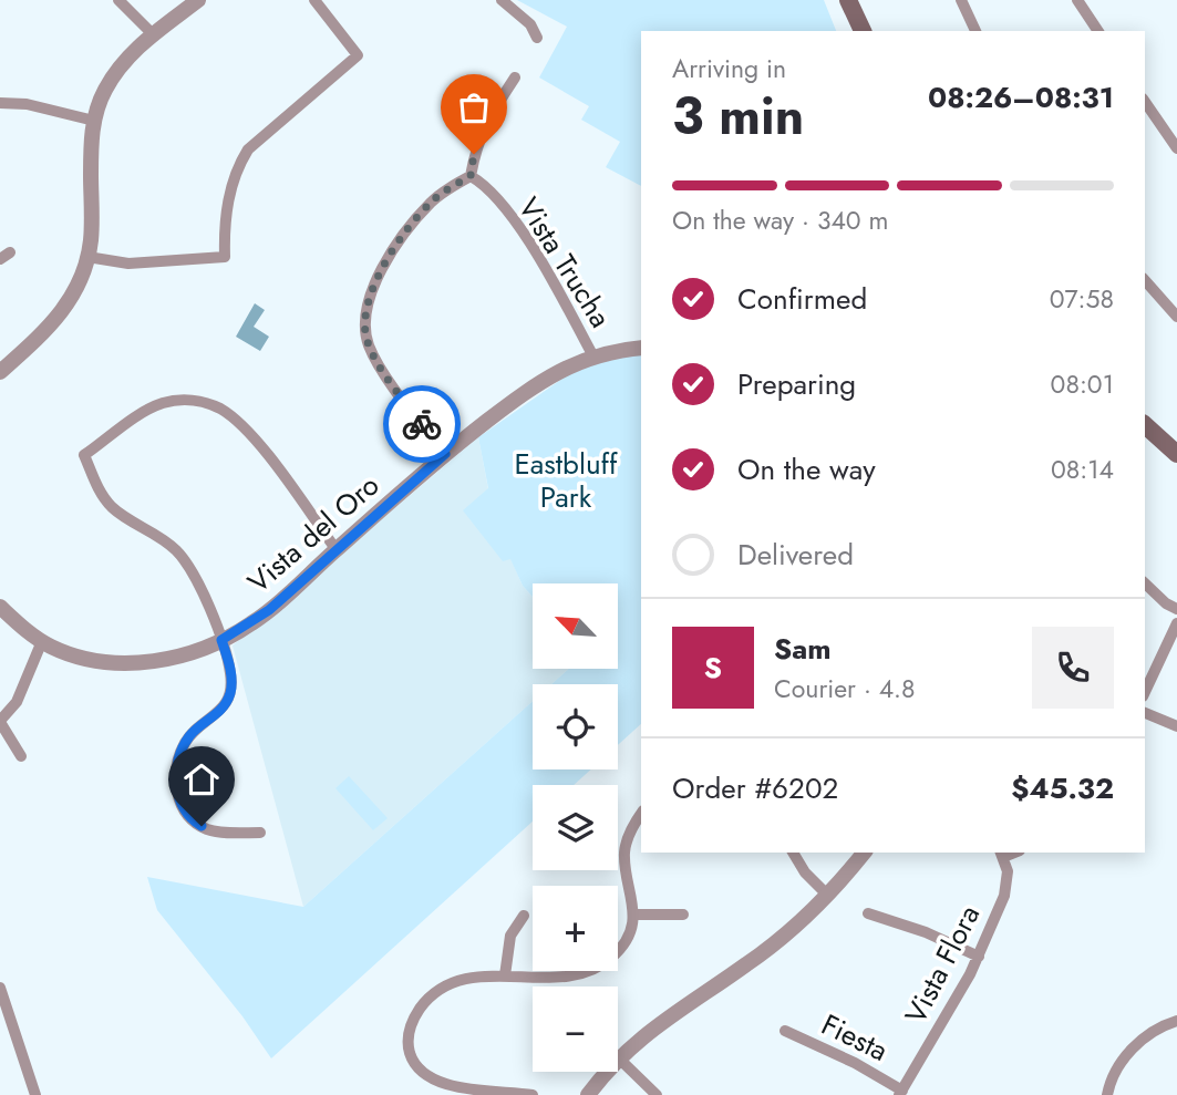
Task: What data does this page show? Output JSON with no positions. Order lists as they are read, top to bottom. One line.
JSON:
{"streets":{"street":["Vista Trucha","Vista del Oro","Vista Flora","Fiesta"]},"crossings":[["Vista Trucha","Vista del Oro"],["Vista Flora","Fiesta"]],"parks":["Eastbluff Park"],"north":"top left","page":{"heading":["3 min","Arriving in","08:26–08:31"],"panel":["Sam","Courier · 4.8","Order #6202","$45.32"],"bar":"On the way · 340 m","list":[["Confirmed","07:58"],["Preparing","08:01"],["On the way","08:14"],"Delivered"],"map_buttons":["+","−"],"round":"S"}}
